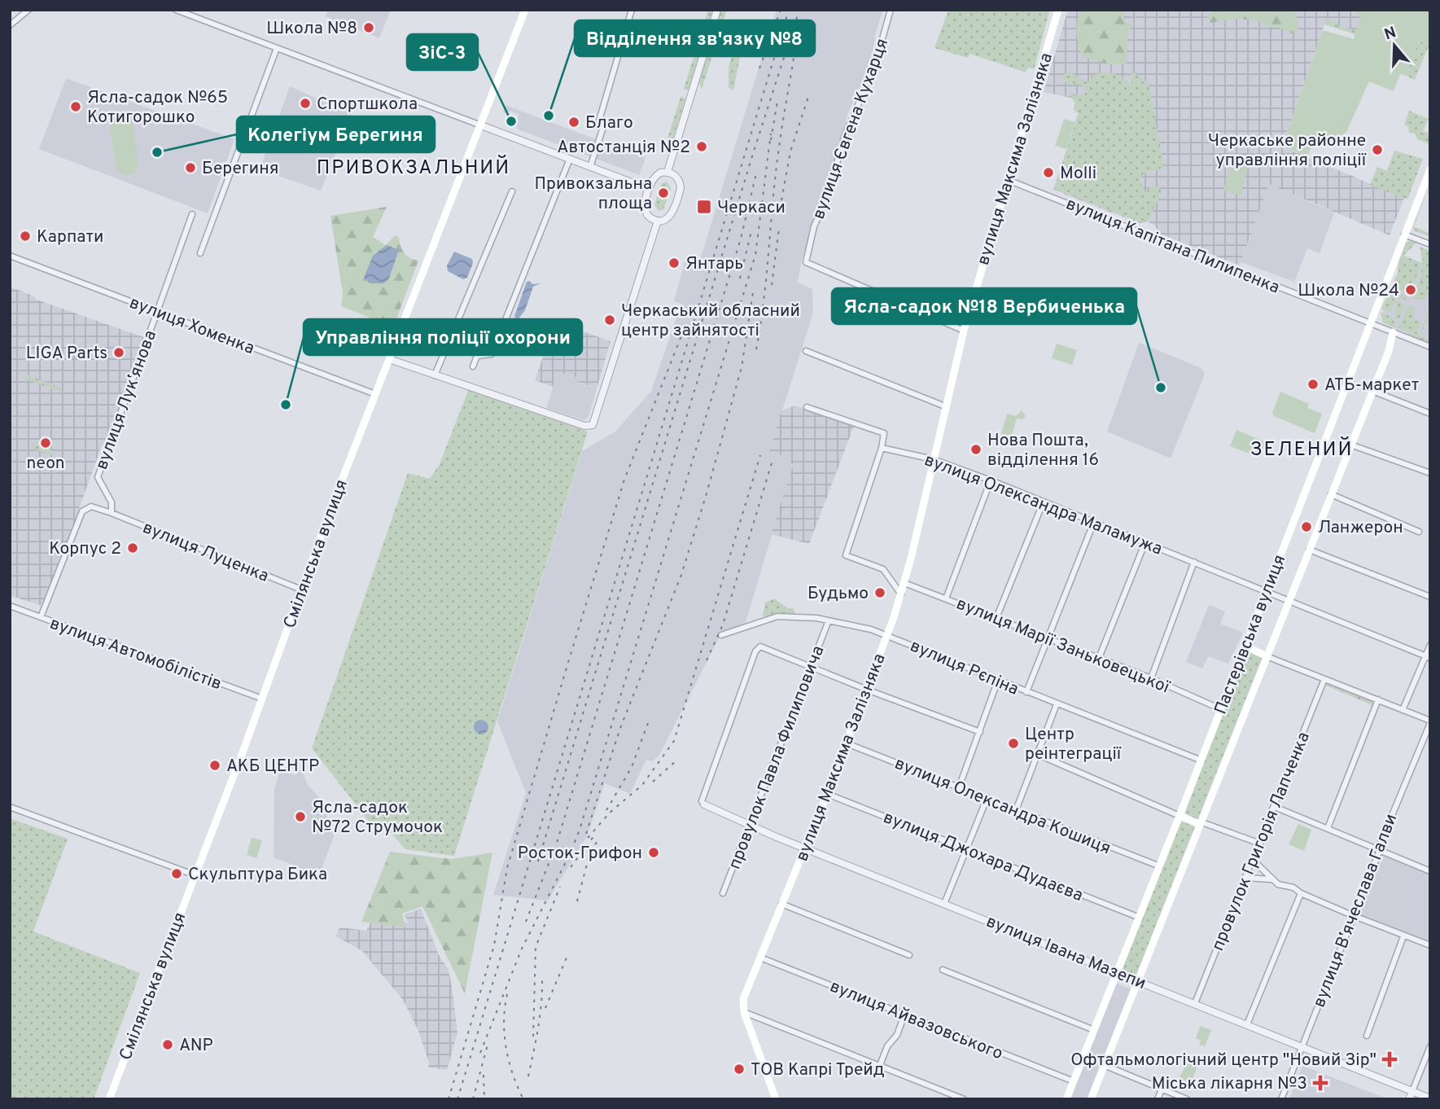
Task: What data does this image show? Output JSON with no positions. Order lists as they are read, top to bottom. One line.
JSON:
{"streets":{"main road":["вулиця Максима Залізняка","Смілянська вулиця","Пастерівська вулиця"],"street":["вулиця Євгена Кухарця","вулиця Капітана Пилипенка","вулиця Хоменка","вулиця Лукʼянова","вулиця Олександра Маламужа","вулиця Луценка","вулиця Марії Заньковецької","вулиця Автомобілістів","вулиця Рєпіна","провулок Павла Филиповича","вулиця Олександра Кошиця","провулок Григорія Лапченка","вулиця Джохара Дудаєва","вулиця Вʼячеслава Галви","вулиця Івана Мазепи","вулиця Айвазовського"]},"crossings":[["вулиця Євгена Кухарця","вулиця Максима Залізняка"],["вулиця Максима Залізняка","вулиця Капітана Пилипенка"],["вулиця Максима Залізняка","вулиця Олександра Маламужа"],["вулиця Максима Залізняка","вулиця Марії Заньковецької"],["вулиця Максима Залізняка","вулиця Рєпіна"],["вулиця Максима Залізняка","вулиця Олександра Кошиця"],["вулиця Максима Залізняка","вулиця Джохара Дудаєва"],["вулиця Максима Залізняка","вулиця Івана Мазепи"],["вулиця Максима Залізняка","вулиця Айвазовського"],["вулиця Капітана Пилипенка","Пастерівська вулиця"],["вулиця Хоменка","вулиця Лукʼянова"],["вулиця Хоменка","Смілянська вулиця"],["вулиця Лукʼянова","вулиця Луценка"],["вулиця Олександра Маламужа","Пастерівська вулиця"],["вулиця Луценка","Смілянська вулиця"],["Смілянська вулиця","вулиця Автомобілістів"],["Пастерівська вулиця","вулиця Марії Заньковецької"],["Пастерівська вулиця","вулиця Рєпіна"],["Пастерівська вулиця","вулиця Олександра Кошиця"],["Пастерівська вулиця","вулиця Джохара Дудаєва"],["Пастерівська вулиця","вулиця Івана Мазепи"],["Пастерівська вулиця","вулиця Айвазовського"],["вулиця Рєпіна","провулок Павла Филиповича"],["провулок Павла Филиповича","вулиця Івана Мазепи"],["провулок Григорія Лапченка","вулиця Івана Мазепи"],["вулиця Вʼячеслава Галви","вулиця Івана Мазепи"]],"districts":["ПРИВОКЗАЛЬНИЙ","ЗЕЛЕНИЙ"],"places":{"other":["Школа №8","Спортшкола","Ясла-садок №65 Котигорошко","Відділення зв'язку №8","ЗіС-3","Благо","Автостанція №2","Черкаське районне управління поліції","Колегіум Берегиня","Берегиня","Molli","Привокзальна площа","Карпати","Янтарь","Школа №24","Черкаський обласний центр зайнятості","LIGA Parts","АТБ-маркет","Ясла-садок №18 Вербиченька","Управління поліції охорони","neon","Нова Пошта, відділення 16","Ланжерон","Корпус 2","Будьмо","Центр реінтеграції","АКБ ЦЕНТР","Ясла-садок №72 Струмочок","Росток-Грифон","Cкульптура Бика","ANP","ТОВ Капрі Трейд"],"transit":["Черкаси"],"health":["Офтальмологічний центр \"Новий Зір\"","Міська лікарня №3"]},"north":"top"}
